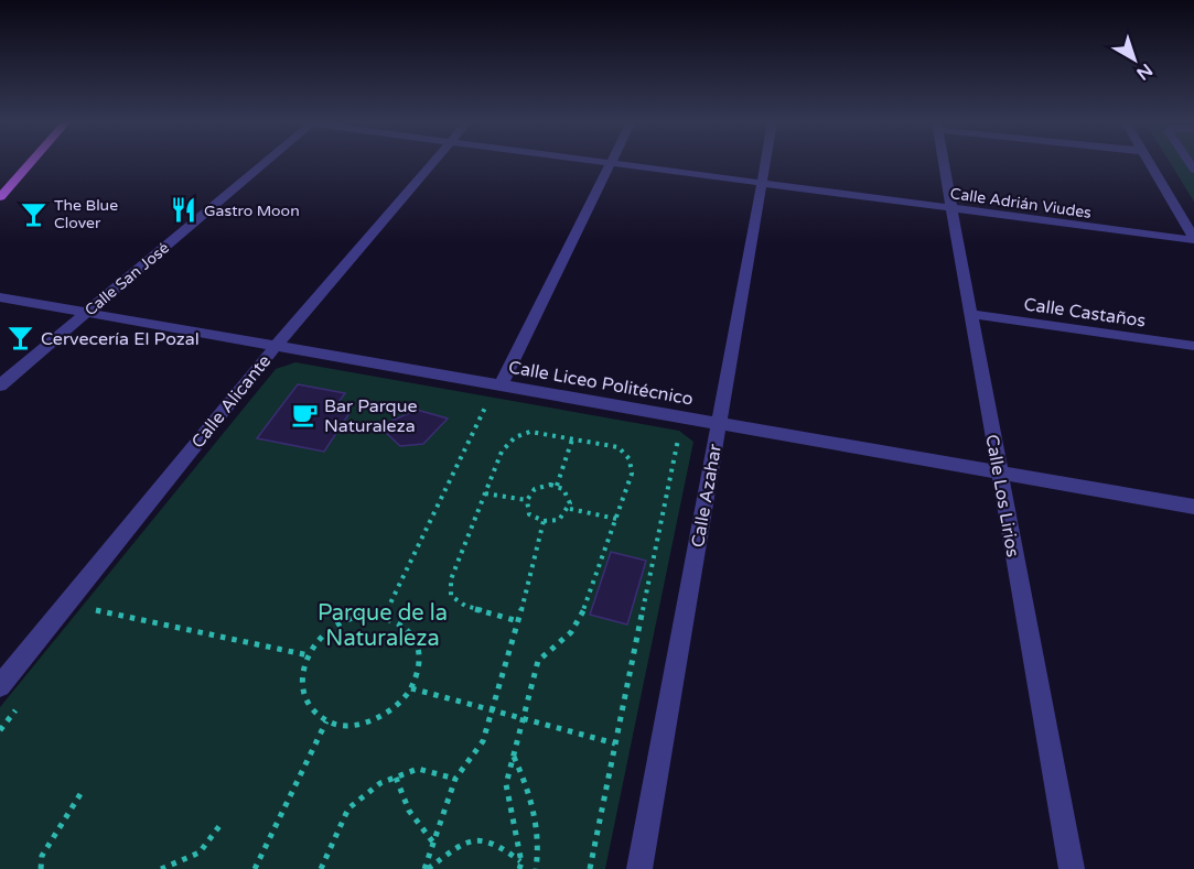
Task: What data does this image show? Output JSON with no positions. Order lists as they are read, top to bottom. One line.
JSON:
{"streets":{"street":["Calle Adrián Viudes","Calle San José","Calle Castaños","Calle Liceo Politécnico","Calle Alicante","Calle Azahar","Calle Los Lirios"]},"crossings":[["Calle Adrián Viudes","Calle Azahar"],["Calle Adrián Viudes","Calle Los Lirios"],["Calle San José","Calle Liceo Politécnico"],["Calle Castaños","Calle Los Lirios"],["Calle Liceo Politécnico","Calle Alicante"],["Calle Liceo Politécnico","Calle Azahar"],["Calle Liceo Politécnico","Calle Los Lirios"]],"parks":["Parque de la Naturaleza"],"places":{"restaurant":["Gastro Moon"],"bar":["The Blue Clover","Cervecería El Pozal"],"cafe":["Bar Parque Naturaleza"]},"north":"bottom right"}
